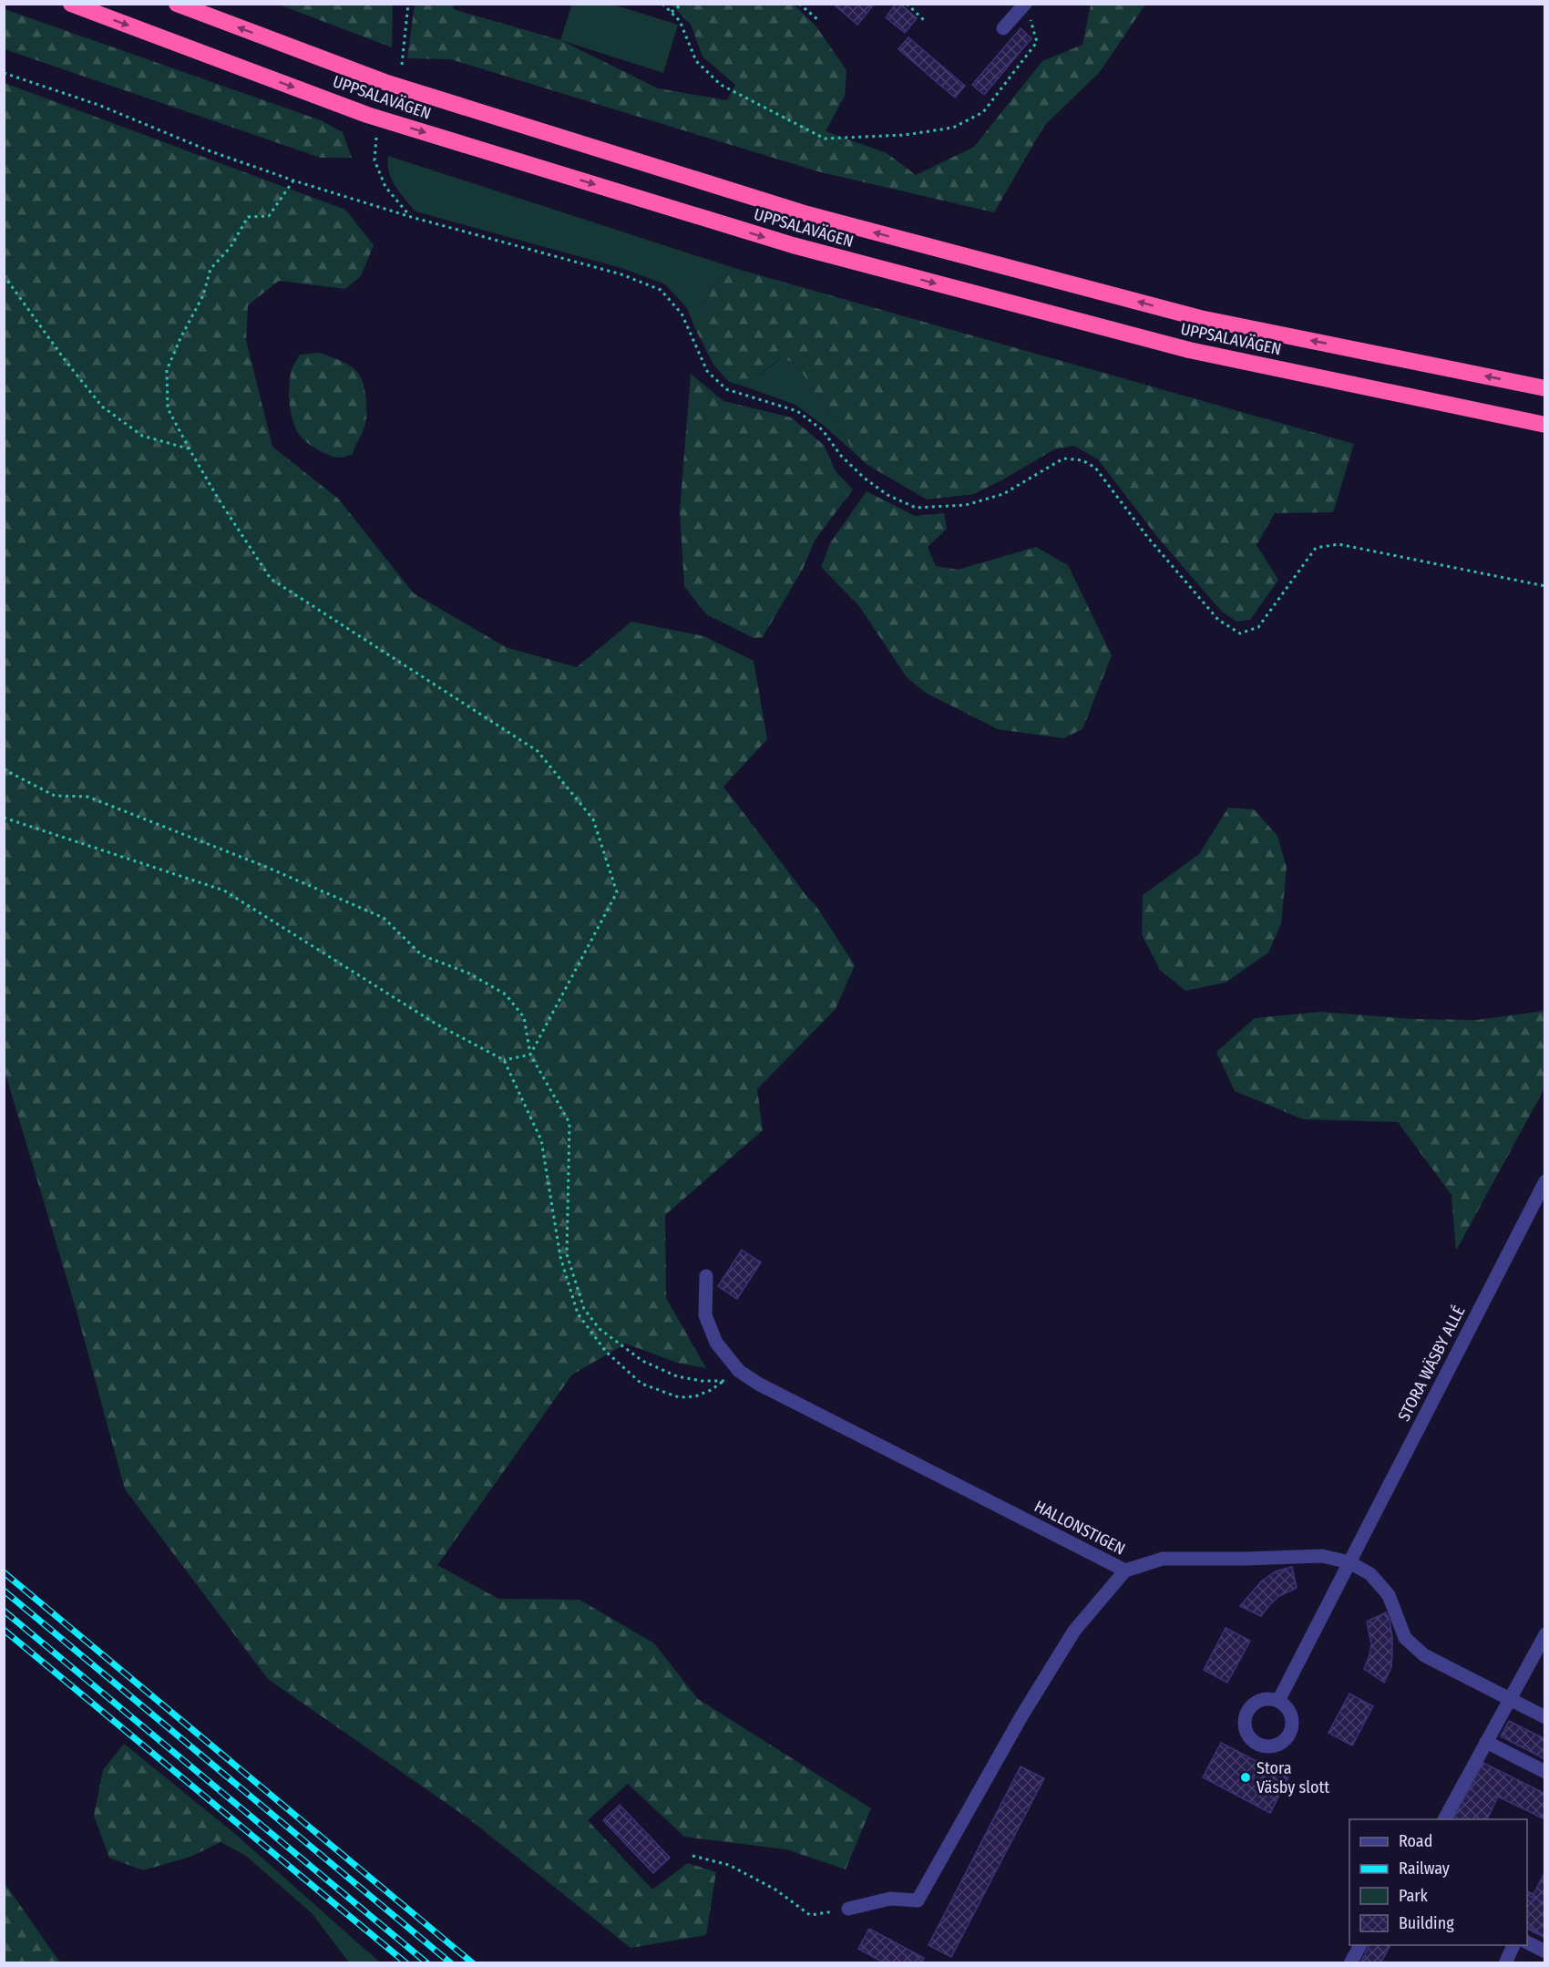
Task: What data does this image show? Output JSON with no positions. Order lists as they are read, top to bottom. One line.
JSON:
{"streets":{"highway":["UPPSALAVÄGEN"],"street":["STORA WÄSBY ALLÉ","HALLONSTIGEN"]},"crossings":[["STORA WÄSBY ALLÉ","HALLONSTIGEN"]],"places":["Stora Väsby slott"],"legend":["Road","Railway","Park","Building"]}
